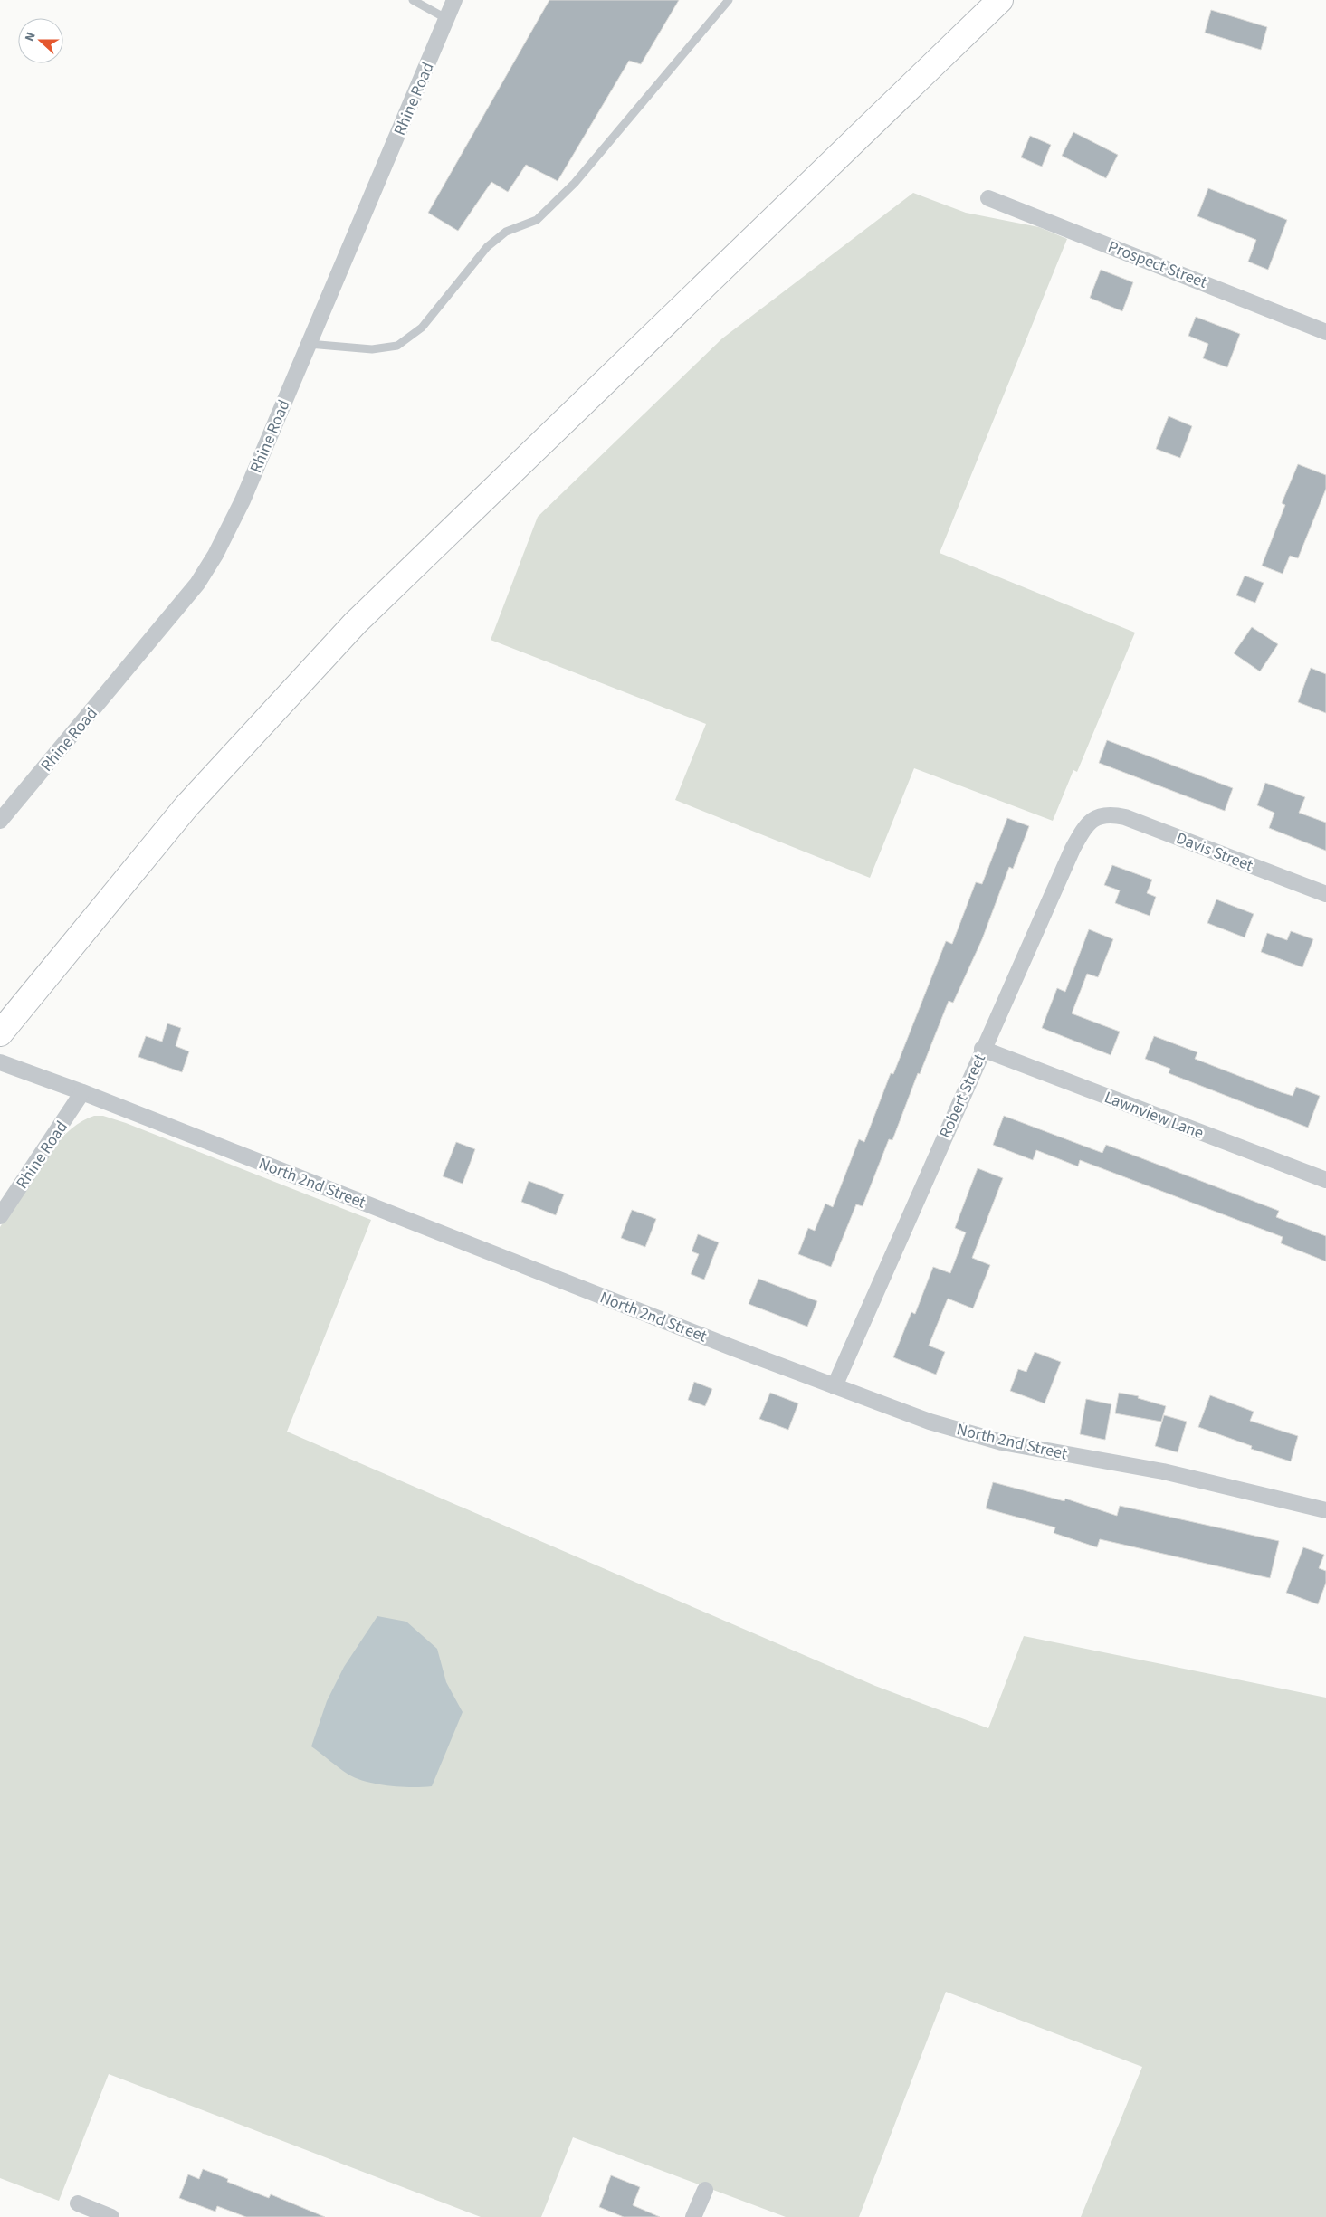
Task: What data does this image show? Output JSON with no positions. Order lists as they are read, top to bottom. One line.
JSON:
{"streets":{"street":["Rhine Road","Prospect Street","Davis Street","Robert Street","Lawnview Lane","North 2nd Street"]},"crossings":[["Rhine Road","North 2nd Street"],["Davis Street","Robert Street"],["Robert Street","Lawnview Lane"],["Robert Street","North 2nd Street"]],"north":"left"}
